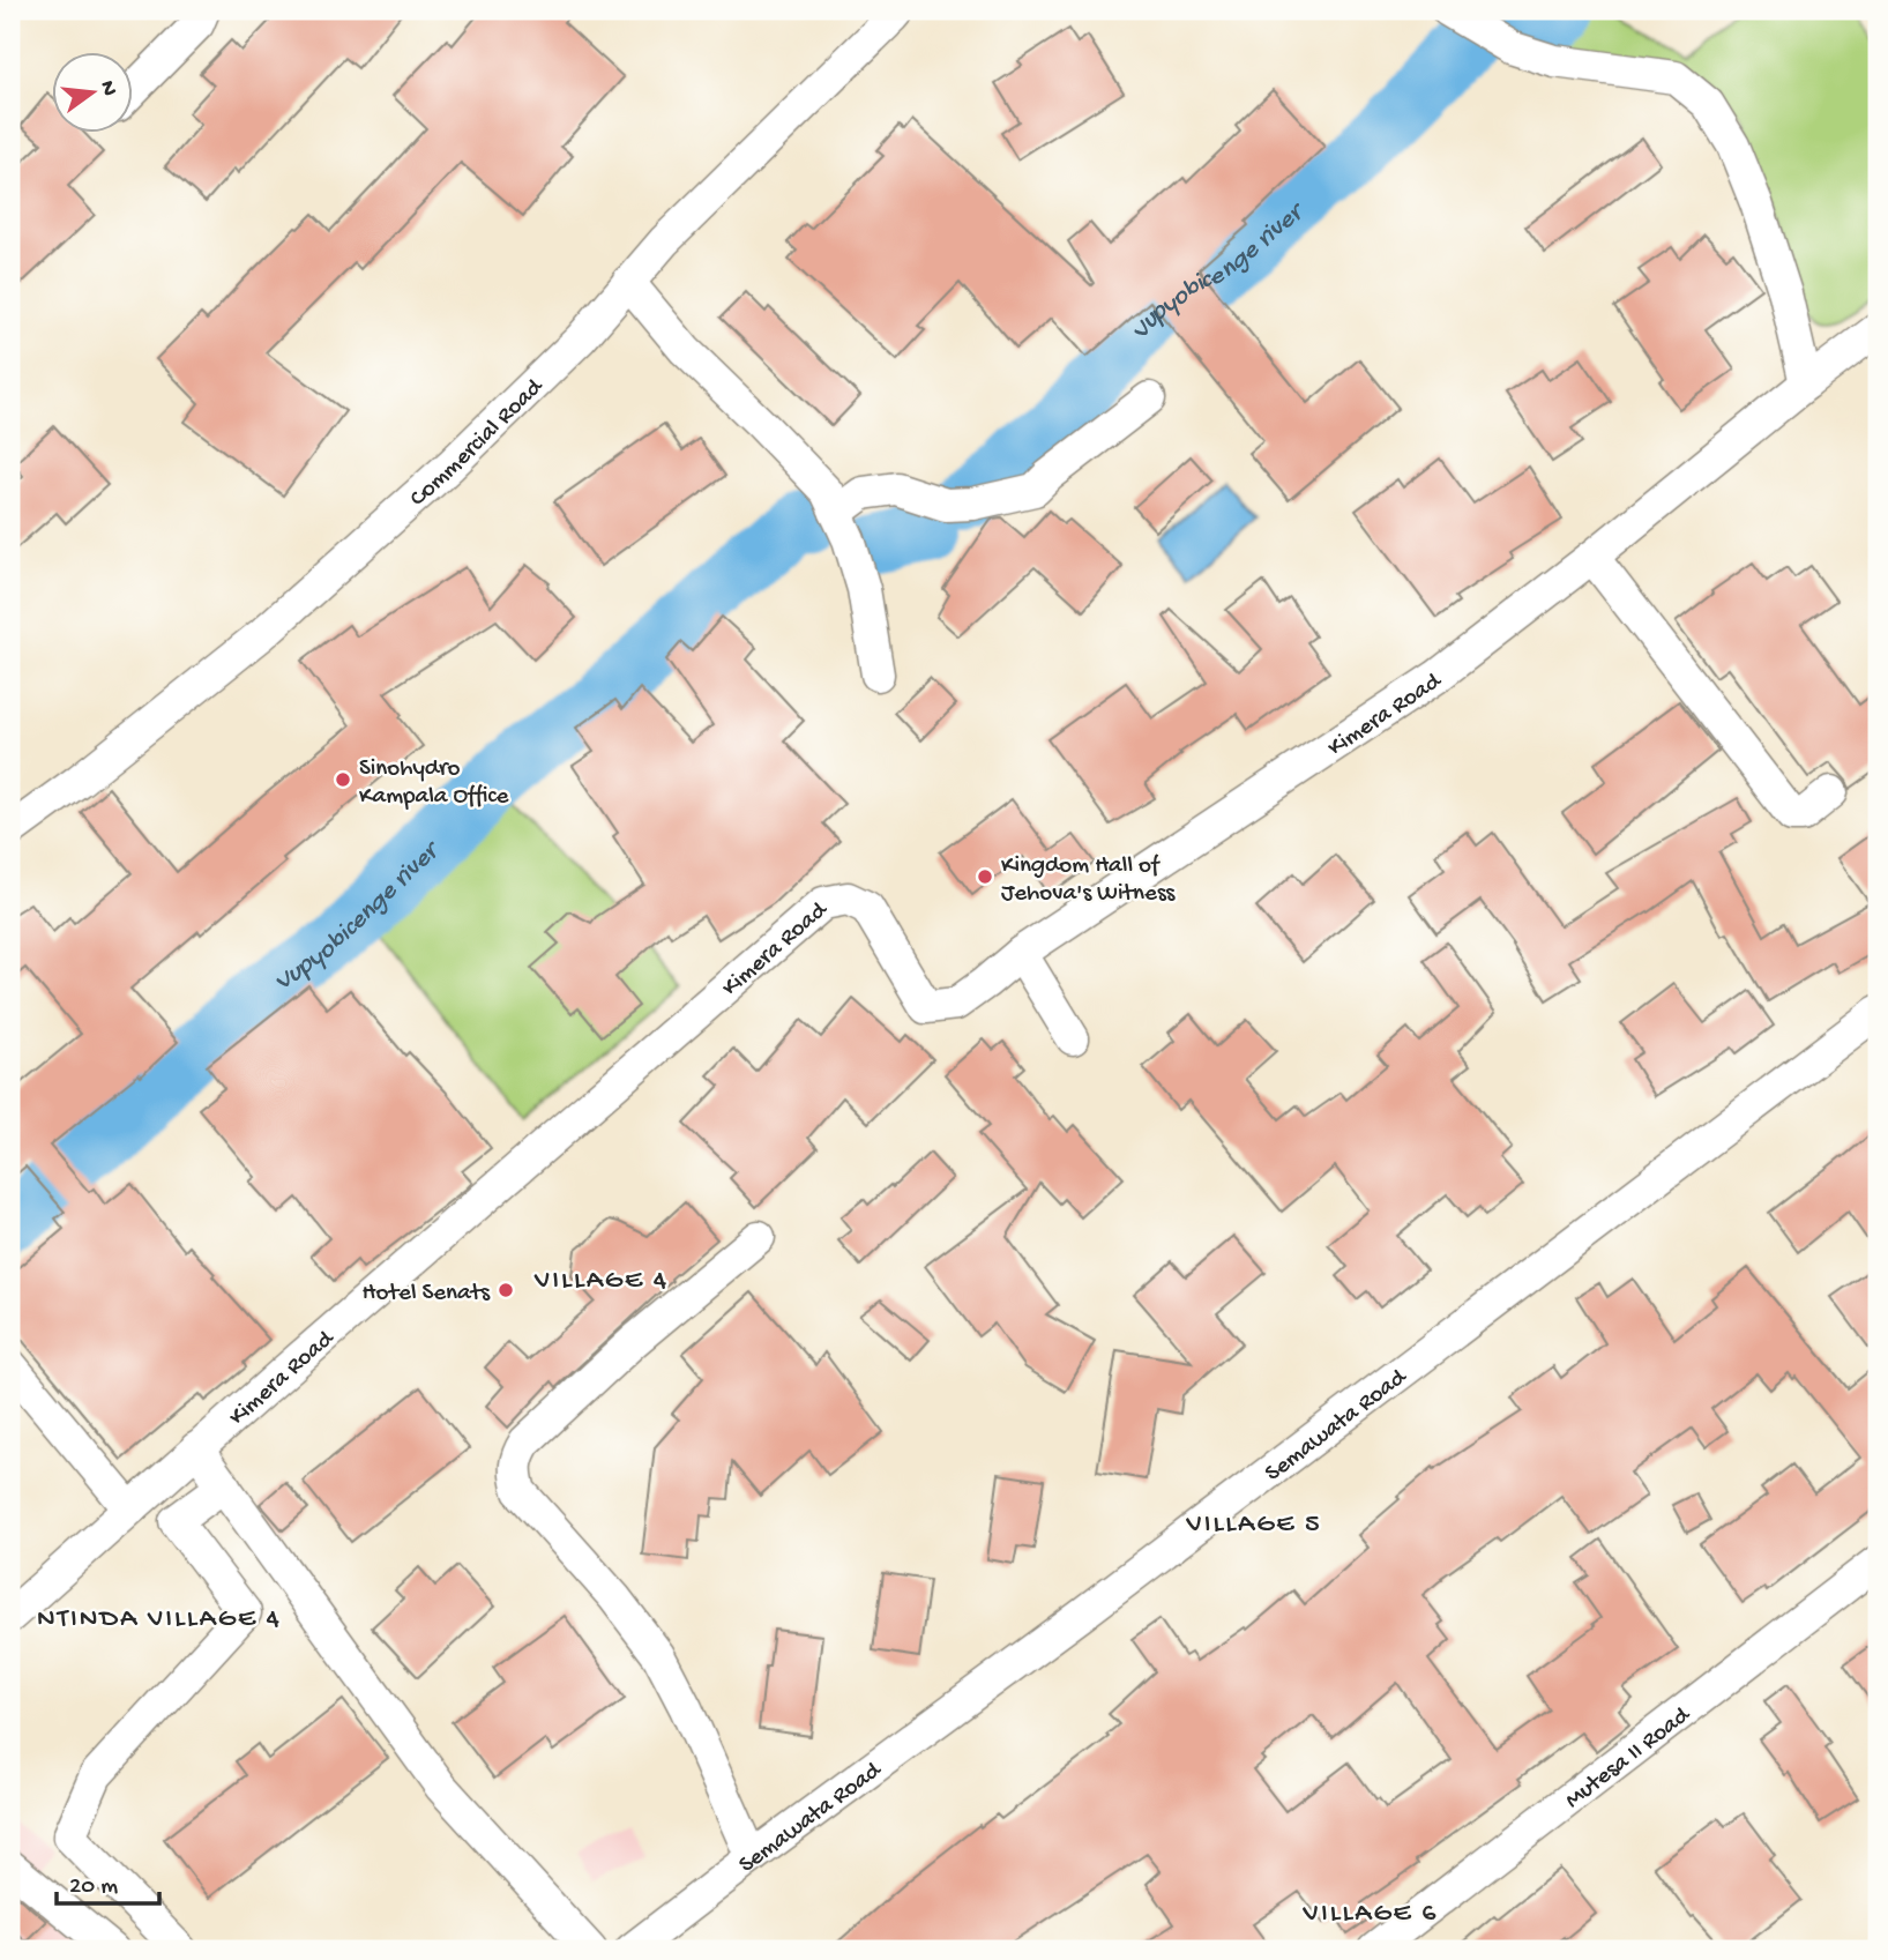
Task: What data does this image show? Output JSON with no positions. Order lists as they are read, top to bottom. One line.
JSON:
{"streets":{"street":["Commercial Road","Kimera Road","Semawata Road","Mutesa II Road"]},"districts":["VILLAGE 4","VILLAGE 5","NTINDA VILLAGE 4","VILLAGE 6"],"water":["Vupyobicenge river"],"places":["Sinohydro Kampala Office","Kingdom Hall of Jehova's Witness","Hotel Senats"],"scale_bar":"20 m","north":"right"}
